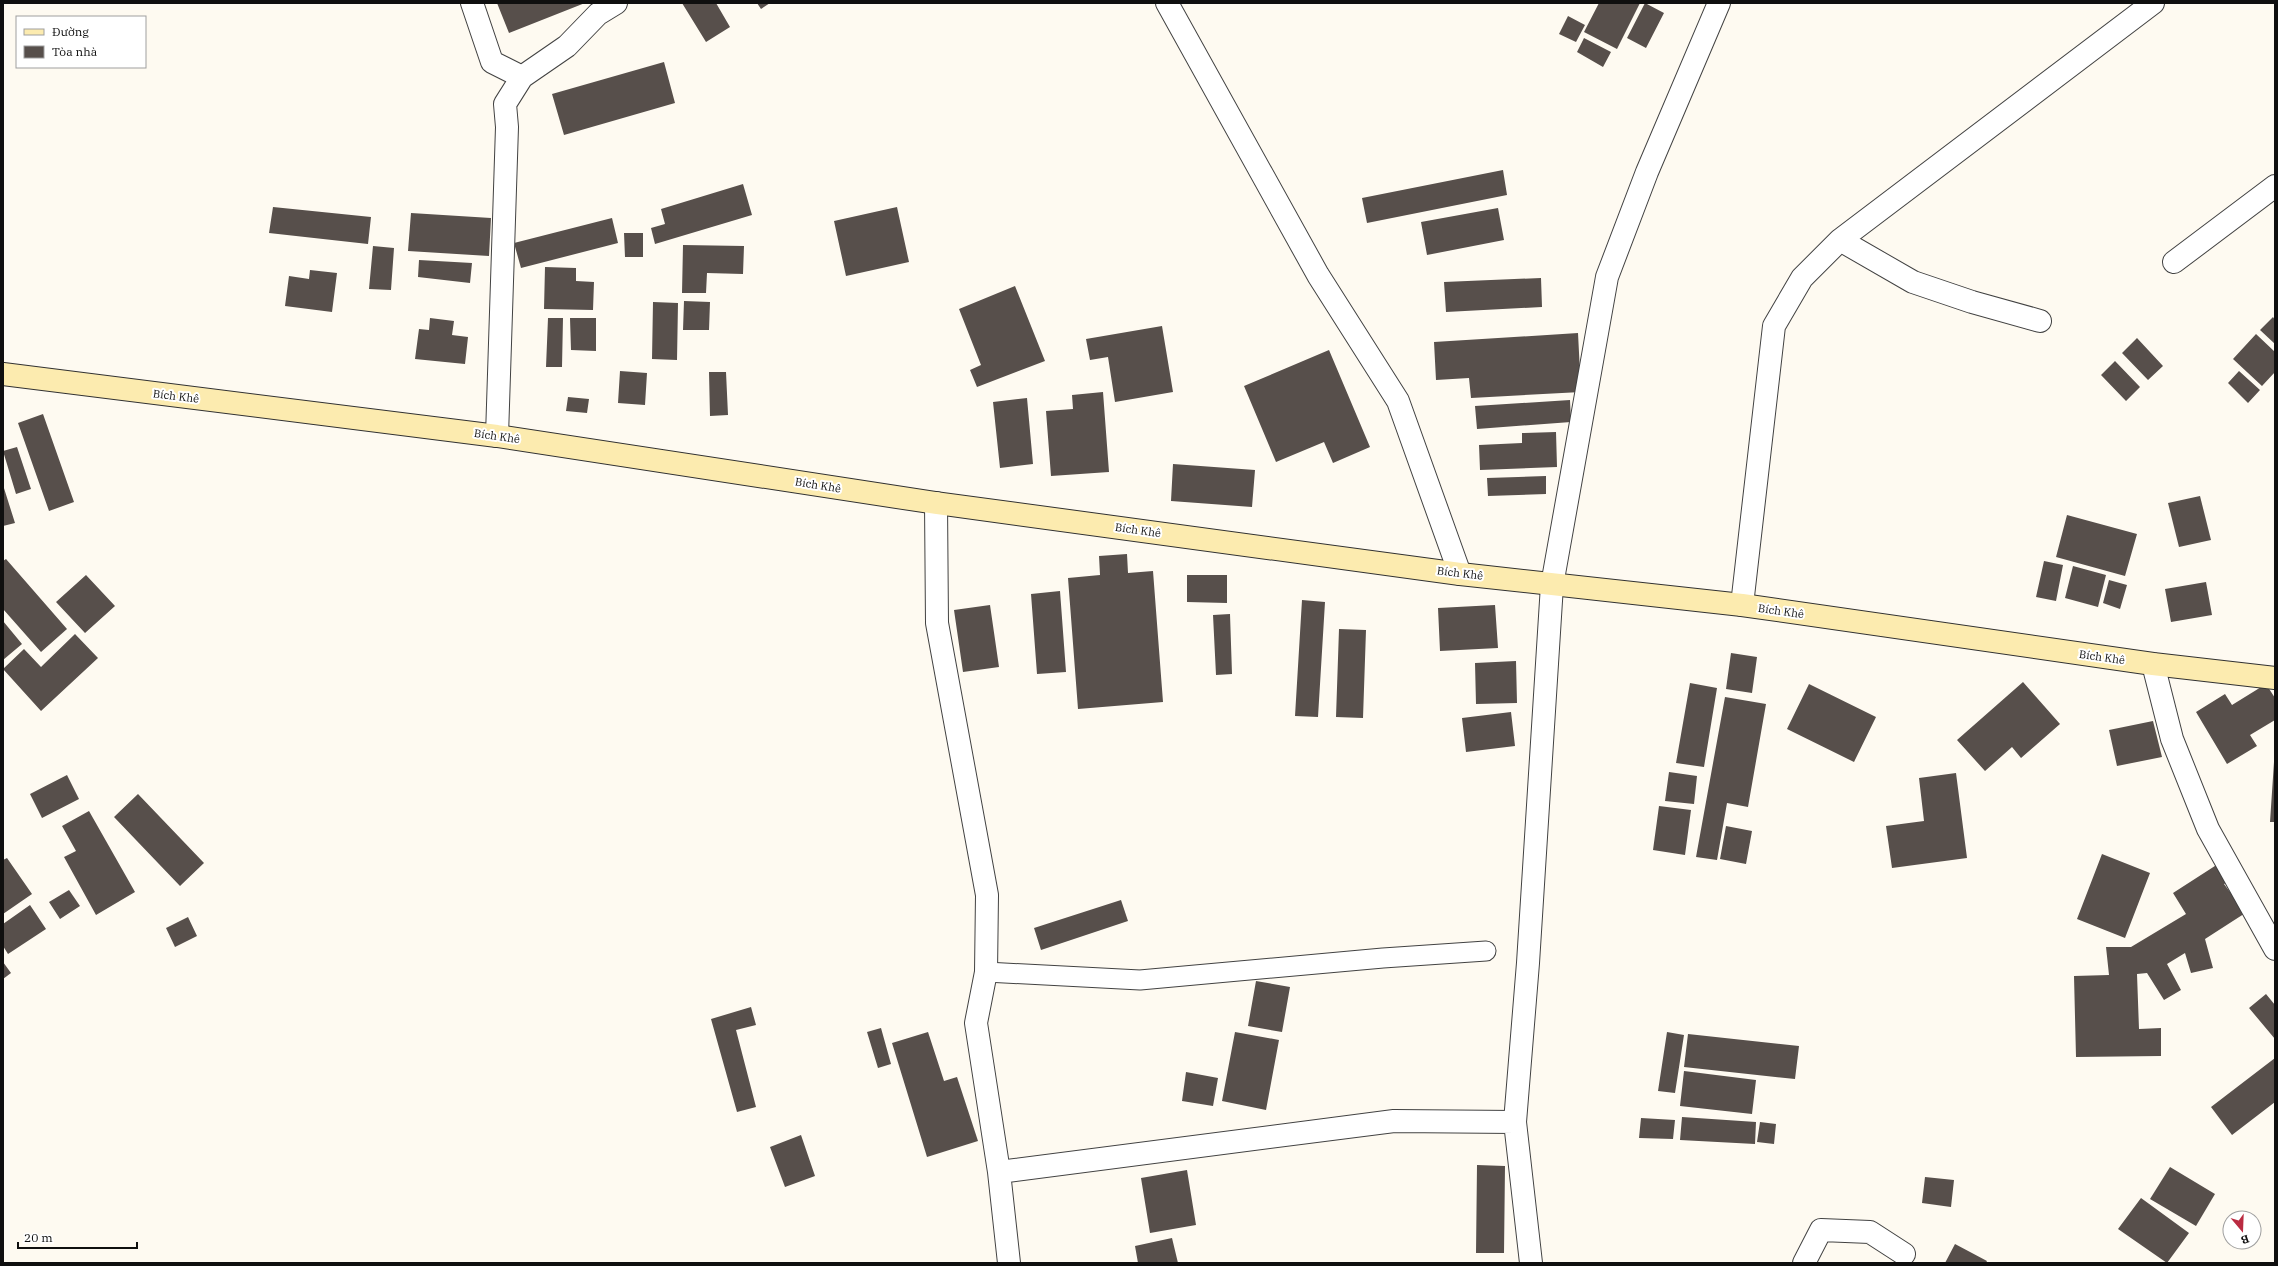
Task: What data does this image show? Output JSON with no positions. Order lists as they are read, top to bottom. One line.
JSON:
{"streets":{"main road":["Bích Khê"]},"legend":["Đường","Tòa nhà"],"scale_bar":"20 m","north":"bottom"}
